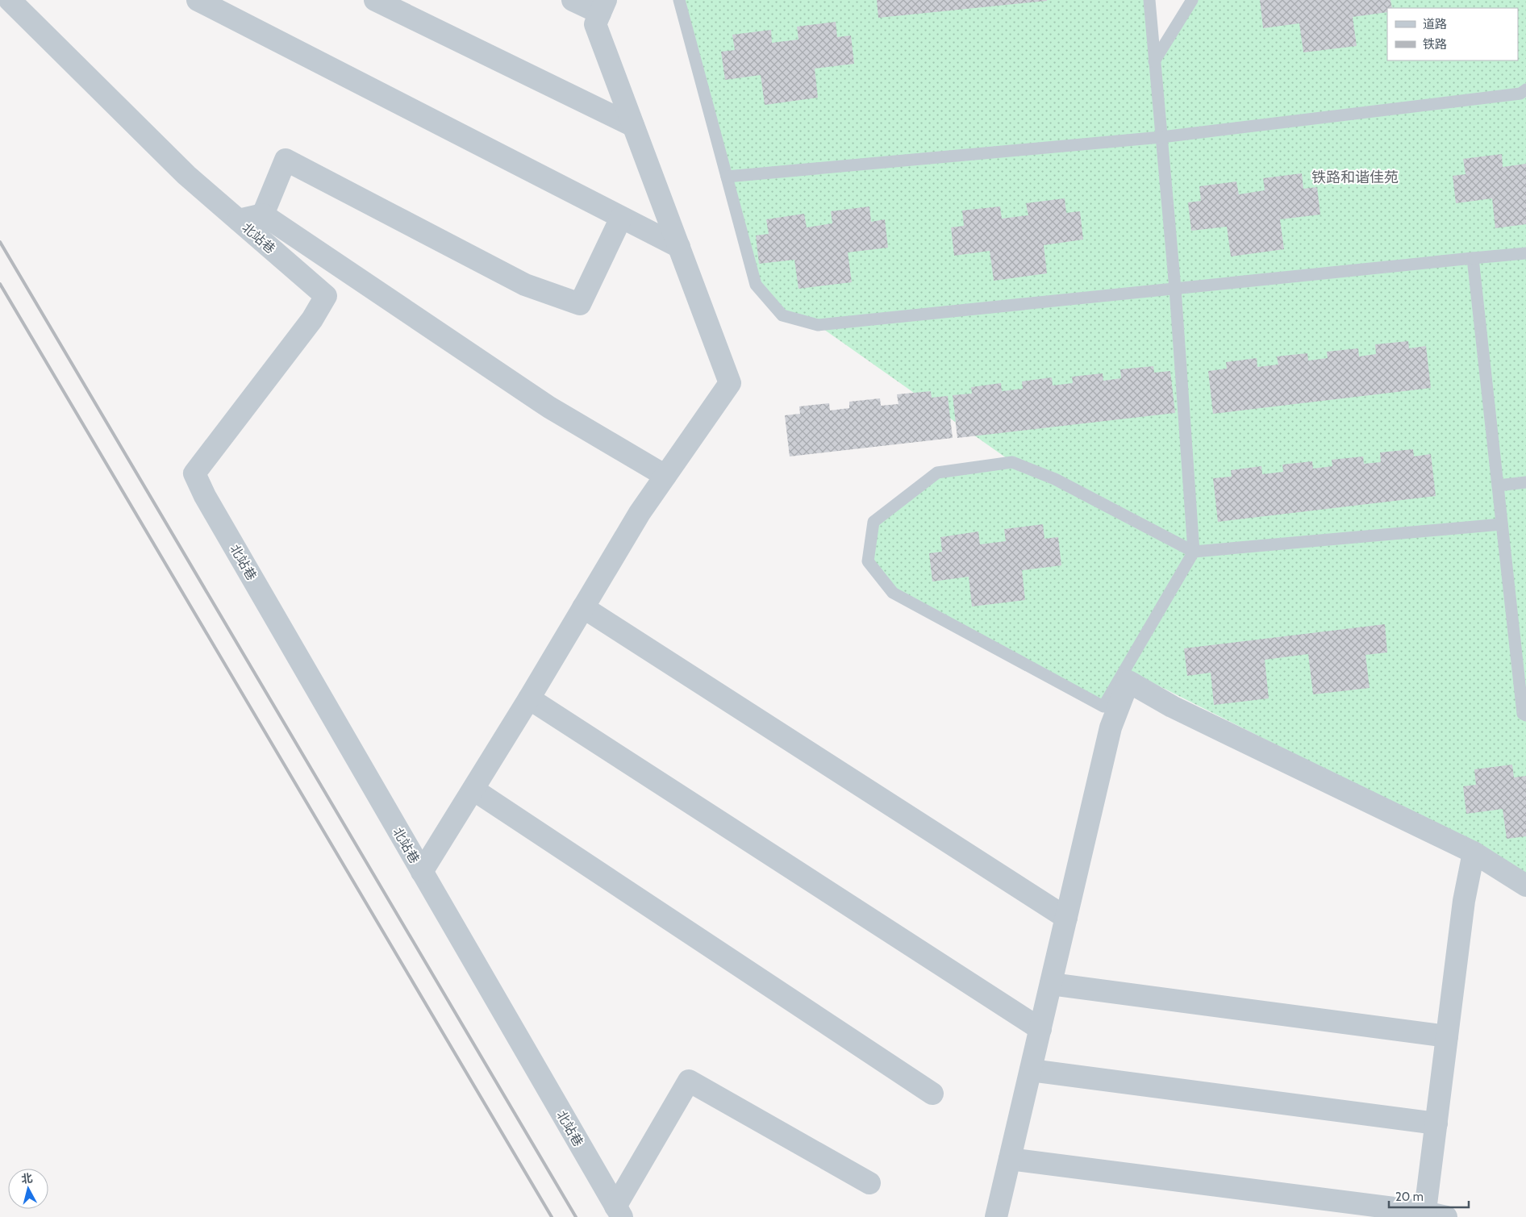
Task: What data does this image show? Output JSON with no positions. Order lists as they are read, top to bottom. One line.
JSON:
{"streets":{"street":["北站巷"]},"districts":["铁路和谐佳苑"],"legend":["道路","铁路"],"scale_bar":"20 m","north":"top"}
